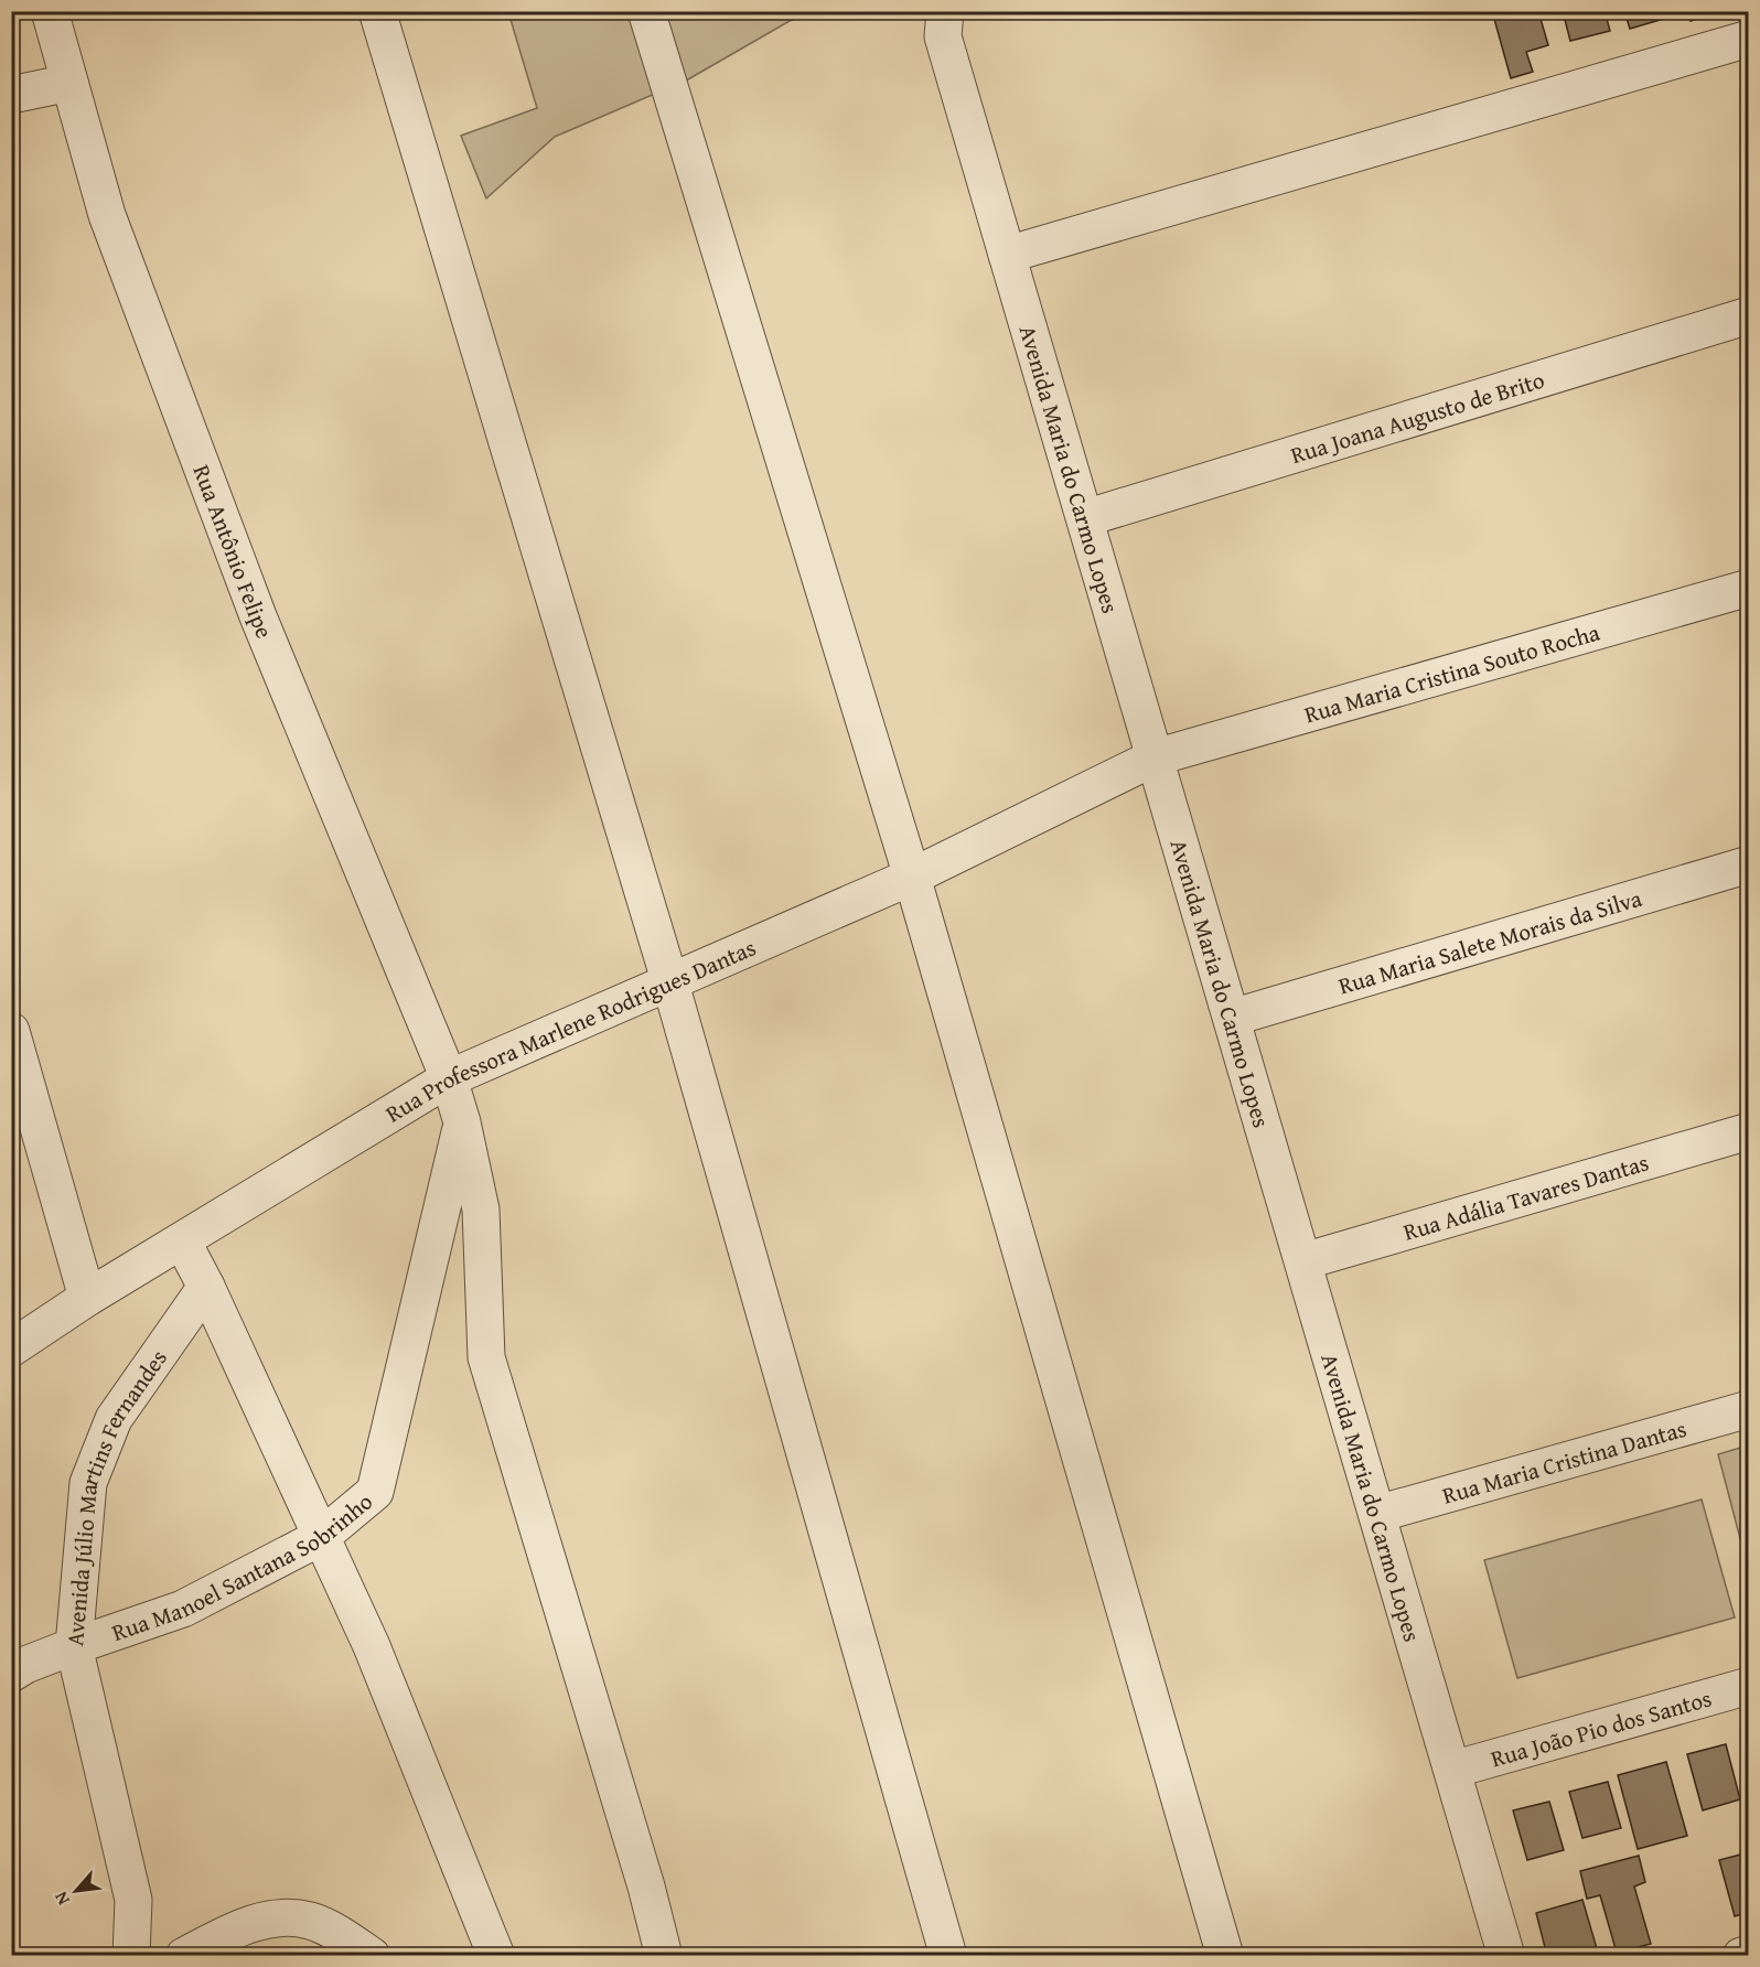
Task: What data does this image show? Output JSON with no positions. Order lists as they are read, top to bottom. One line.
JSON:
{"streets":{"street":["Rua Joana Augusto de Brito","Avenida Maria do Carmo Lopes","Rua Antônio Felipe","Rua Maria Cristina Souto Rocha","Rua Maria Salete Morais da Silva","Rua Professora Marlene Rodrigues Dantas","Rua Adália Tavares Dantas","Rua Maria Cristina Dantas","Avenida Júlio Martins Fernandes","Rua Manoel Santana Sobrinho","Rua João Pio dos Santos"]},"crossings":[["Rua Joana Augusto de Brito","Avenida Maria do Carmo Lopes"],["Avenida Maria do Carmo Lopes","Rua Maria Cristina Souto Rocha"],["Avenida Maria do Carmo Lopes","Rua Maria Salete Morais da Silva"],["Avenida Maria do Carmo Lopes","Rua Professora Marlene Rodrigues Dantas"],["Avenida Maria do Carmo Lopes","Rua Adália Tavares Dantas"],["Avenida Maria do Carmo Lopes","Rua Maria Cristina Dantas"],["Avenida Maria do Carmo Lopes","Rua João Pio dos Santos"],["Rua Antônio Felipe","Rua Professora Marlene Rodrigues Dantas"],["Rua Antônio Felipe","Rua Manoel Santana Sobrinho"],["Rua Maria Cristina Souto Rocha","Rua Professora Marlene Rodrigues Dantas"],["Avenida Júlio Martins Fernandes","Rua Manoel Santana Sobrinho"]],"north":"bottom left"}
